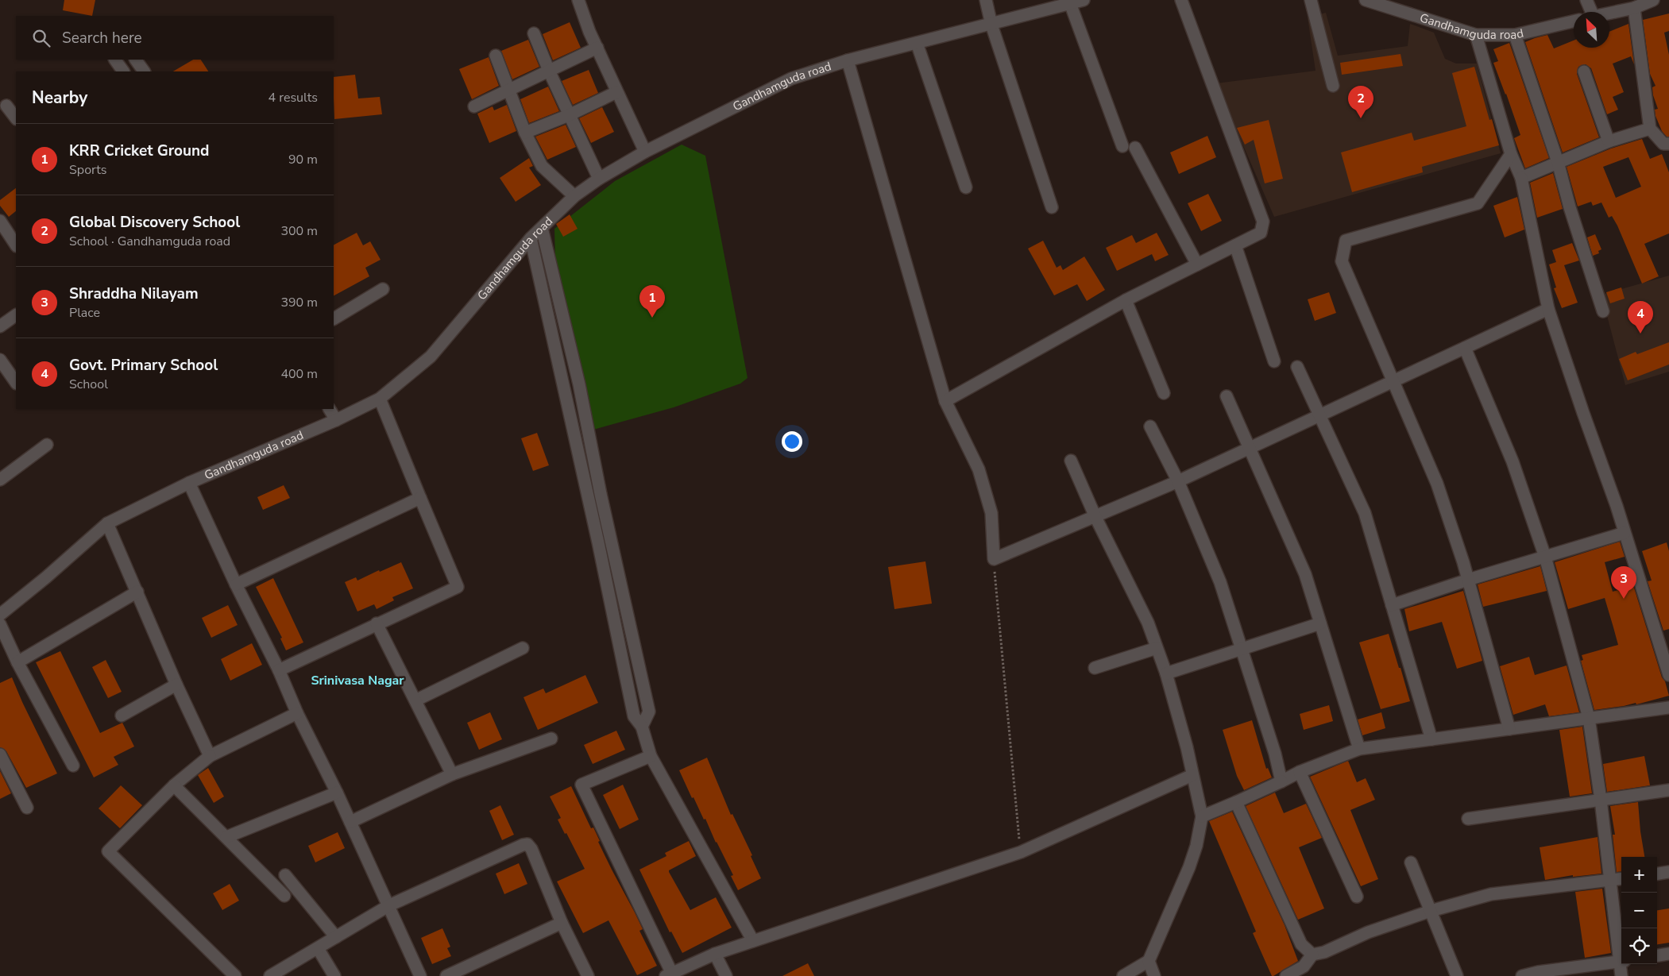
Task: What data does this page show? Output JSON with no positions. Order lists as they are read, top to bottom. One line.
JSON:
{"streets":{"street":["Gandhamguda road"]},"districts":["Srinivasa Nagar"],"north":"top left","page":{"search":"Search here","heading":["Nearby","4 results"],"pins":["2","1","4","3"],"list":[{"mark":"1","name":"KRR Cricket Ground","note":"Sports","value":"90 m"},{"mark":"2","name":"Global Discovery School","note":"School · Gandhamguda road","value":"300 m"},{"mark":"3","name":"Shraddha Nilayam","note":"Place","value":"390 m"},{"mark":"4","name":"Govt. Primary School","note":"School","value":"400 m"}],"map_buttons":["+","−"]}}
